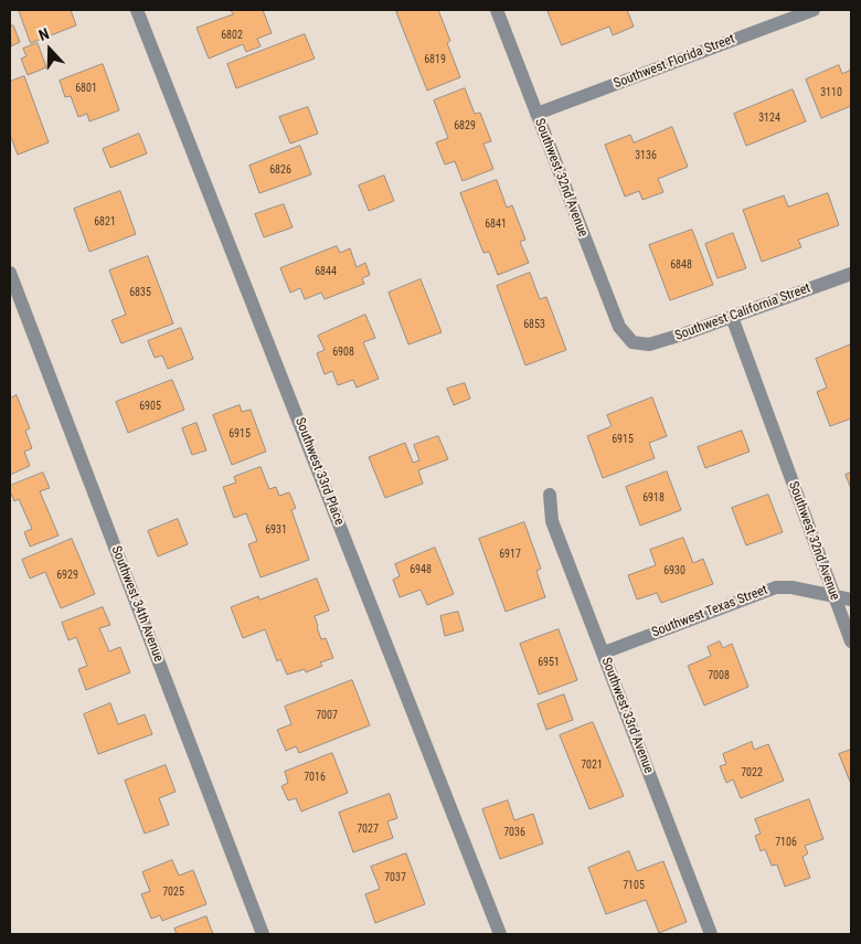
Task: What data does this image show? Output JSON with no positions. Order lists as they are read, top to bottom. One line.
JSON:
{"streets":{"street":["Southwest Florida Street","Southwest 32nd Avenue","Southwest California Street","Southwest 33rd Place","Southwest 34th Avenue","Southwest Texas Street","Southwest 33rd Avenue"]},"crossings":[["Southwest Florida Street","Southwest 32nd Avenue"],["Southwest 32nd Avenue","Southwest California Street"],["Southwest 32nd Avenue","Southwest Texas Street"],["Southwest Texas Street","Southwest 33rd Avenue"]],"house_numbers":["6802","6819","6801","3110","3124","6829","3136","6826","6821","6841","6848","6844","6835","6853","6908","6905","6915","6915","6918","6931","6917","6948","6930","6929","6951","7008","7007","7021","7022","7016","7027","7036","7106","7037","7105","7025"],"north":"top"}
